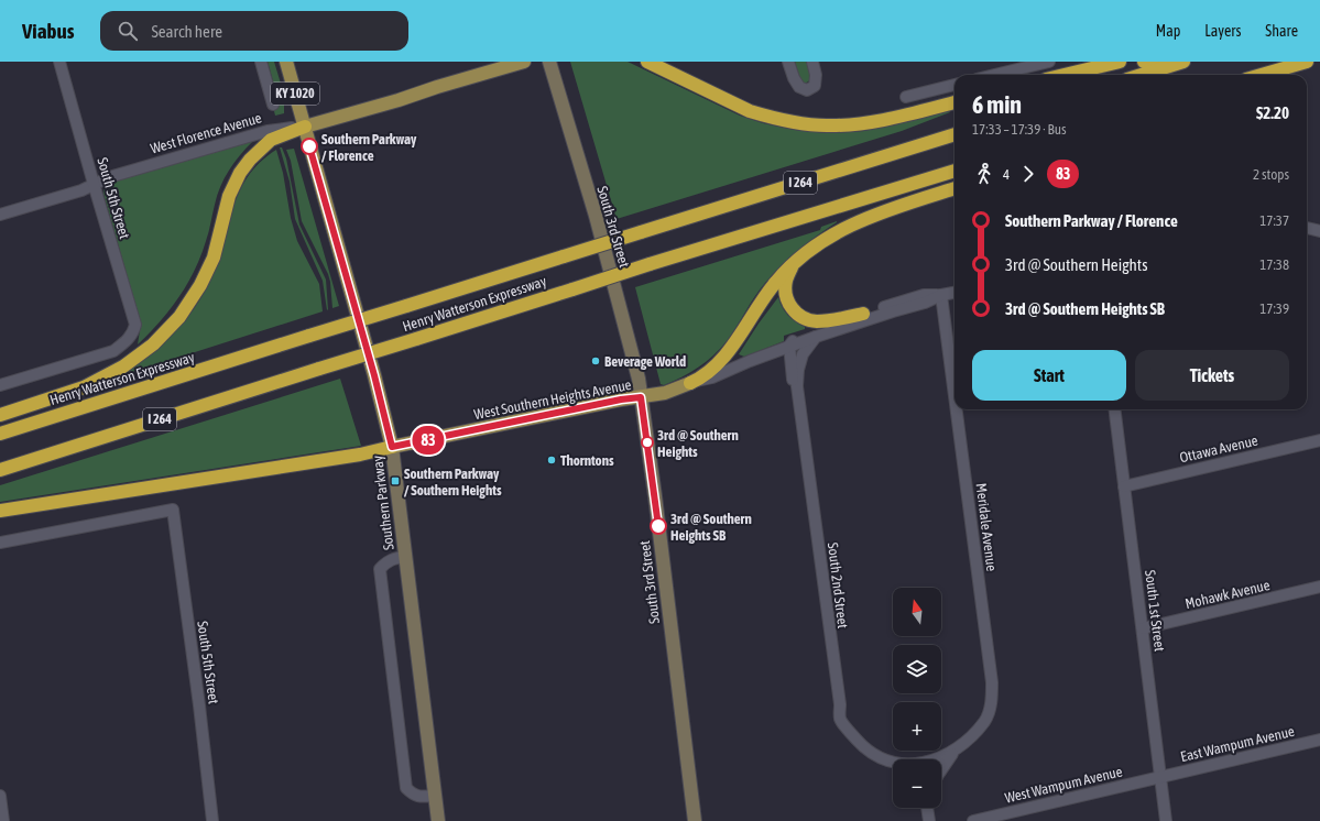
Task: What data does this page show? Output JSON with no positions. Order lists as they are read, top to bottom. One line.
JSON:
{"streets":{"highway":["I 264","Henry Watterson Expressway"],"main road":["KY 1020","West Florence Avenue","South 3rd Street","West Southern Heights Avenue","Southern Parkway"],"street":["South 5th Street","Ottawa Avenue","Meridale Avenue","South 2nd Street","Mohawk Avenue","South 1st Street","East Wampum Avenue","West Wampum Avenue"]},"crossings":[["West Florence Avenue","South 5th Street"],["West Florence Avenue","Southern Parkway"],["South 3rd Street","West Southern Heights Avenue"],["West Southern Heights Avenue","Southern Parkway"],["West Southern Heights Avenue","Meridale Avenue"],["West Southern Heights Avenue","South 2nd Street"],["Ottawa Avenue","South 1st Street"],["Mohawk Avenue","South 1st Street"],["South 1st Street","East Wampum Avenue"],["South 1st Street","West Wampum Avenue"],["East Wampum Avenue","West Wampum Avenue"]],"places":{"other":["Southern Parkway / Florence","Beverage World","3rd @ Southern Heights","Thorntons","3rd @ Southern Heights SB"],"transit":["Southern Parkway / Southern Heights"]},"lines":["bus line 83"],"north":"top","page":{"header":"Viabus","search":"Search here","nav":["Map","Layers","Share"],"on_map":"83","heading":["6 min","17:33 – 17:39 · Bus","$2.20"],"legs":["4","83","2 stops"],"list":[{"name":"Southern Parkway / Florence","value":"17:37"},{"name":"3rd @ Southern Heights","value":"17:38"},{"name":"3rd @ Southern Heights SB","value":"17:39"}],"buttons":["Start","Tickets"],"map_buttons":["+","−"]}}
